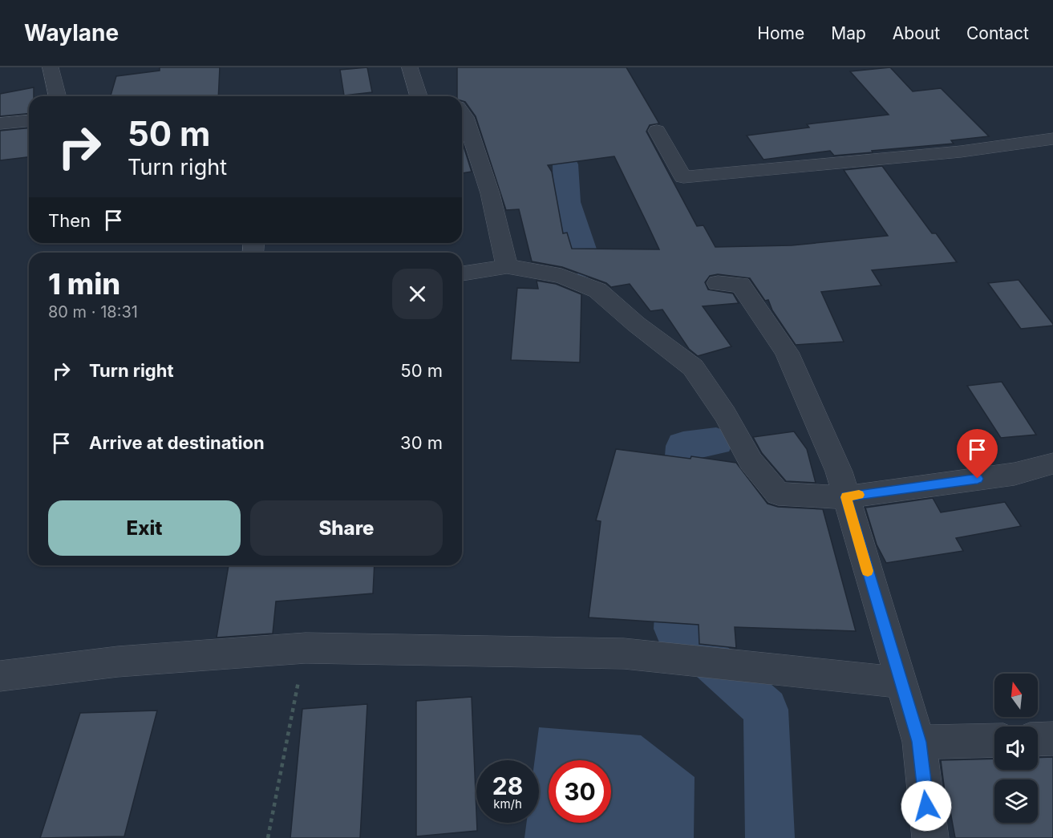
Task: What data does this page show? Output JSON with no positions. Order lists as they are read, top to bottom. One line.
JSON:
{"north":"top","page":{"header":"Waylane","nav":["Home","Map","About","Contact"],"turn":["50 m","Turn right"],"then":"Then","heading":["1 min","80 m · 18:31"],"list":[{"name":"Turn right","value":"50 m"},{"name":"Arrive at destination","value":"30 m"}],"buttons":["Exit","Share"],"speed":"28 km/h","limit":"30"}}
